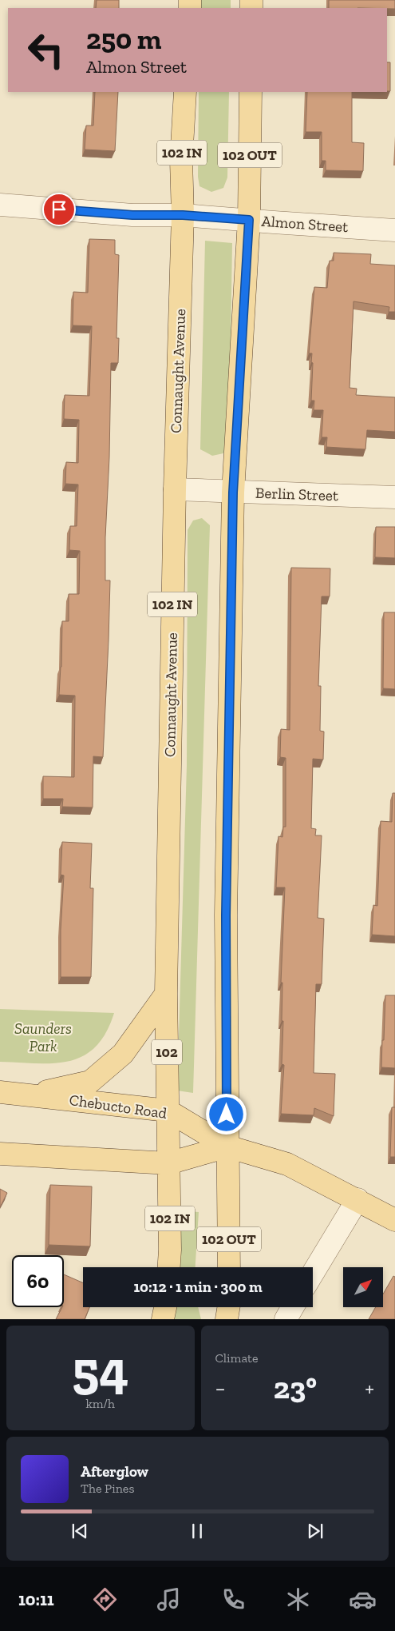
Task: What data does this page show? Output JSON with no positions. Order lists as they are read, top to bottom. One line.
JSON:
{"streets":{"main road":["102 IN","102 OUT","Connaught Avenue","102","Chebucto Road"],"street":["Almon Street","Berlin Street"]},"crossings":[["102 OUT","Almon Street"],["102 OUT","Berlin Street"],["102 OUT","Chebucto Road"],["Almon Street","Connaught Avenue"],["Connaught Avenue","Berlin Street"],["Connaught Avenue","Chebucto Road"]],"parks":["Saunders Park"],"north":"top right","page":{"turn":["250 m","Almon Street"],"limit":"60","trip":"10:12 · 1 min · 300 m","tile":[["54","km/h"],"Climate"],"heat":["−","23°","+"],"song":["Afterglow","The Pines"],"tabs":"10:11"}}
